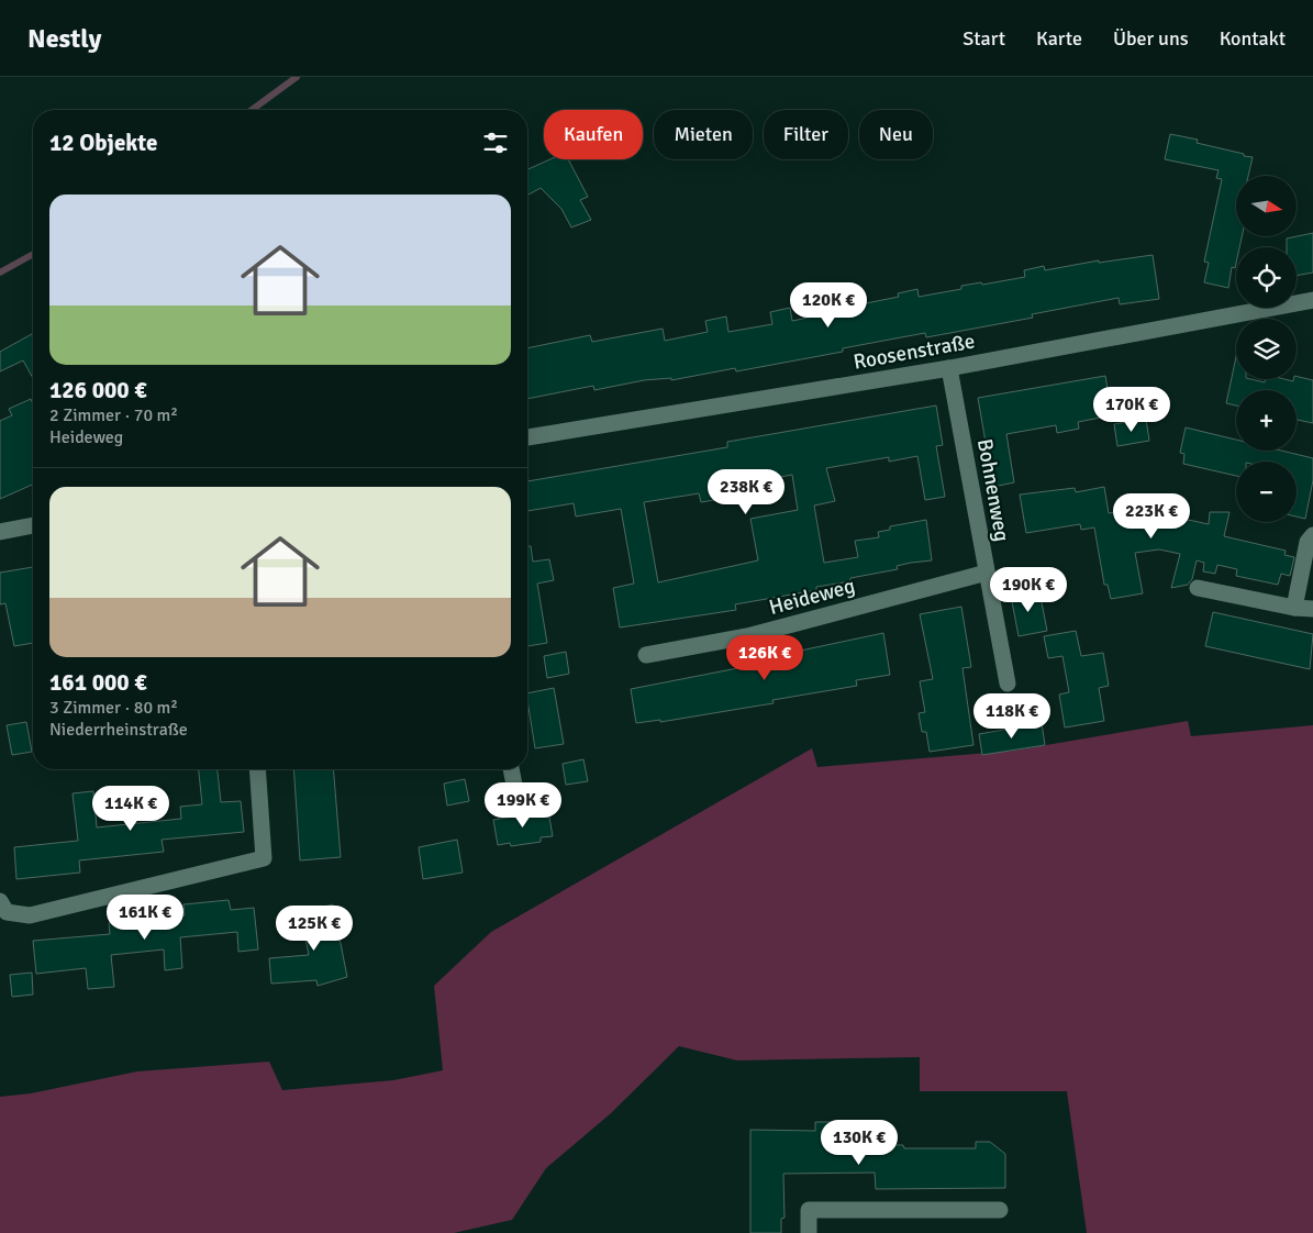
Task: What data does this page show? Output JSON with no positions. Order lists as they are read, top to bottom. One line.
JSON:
{"streets":{"street":["Roosenstraße","Bohnenweg","Heideweg"]},"crossings":[["Roosenstraße","Bohnenweg"],["Bohnenweg","Heideweg"]],"north":"right","page":{"header":"Nestly","nav":["Start","Karte","Über uns","Kontakt"],"chip":["Kaufen","Mieten","Filter","Neu"],"heading":"12 Objekte","map_buttons":["+","−"],"list":[{"name":"126 000 €","note":"2 Zimmer · 70 m² · Heideweg"},{"name":"161 000 €","note":"3 Zimmer · 80 m² · Niederrheinstraße"}],"price":["120K €","170K €","238K €","223K €","190K €","126K €","118K €","199K €","114K €","161K €","125K €","130K €"]}}
